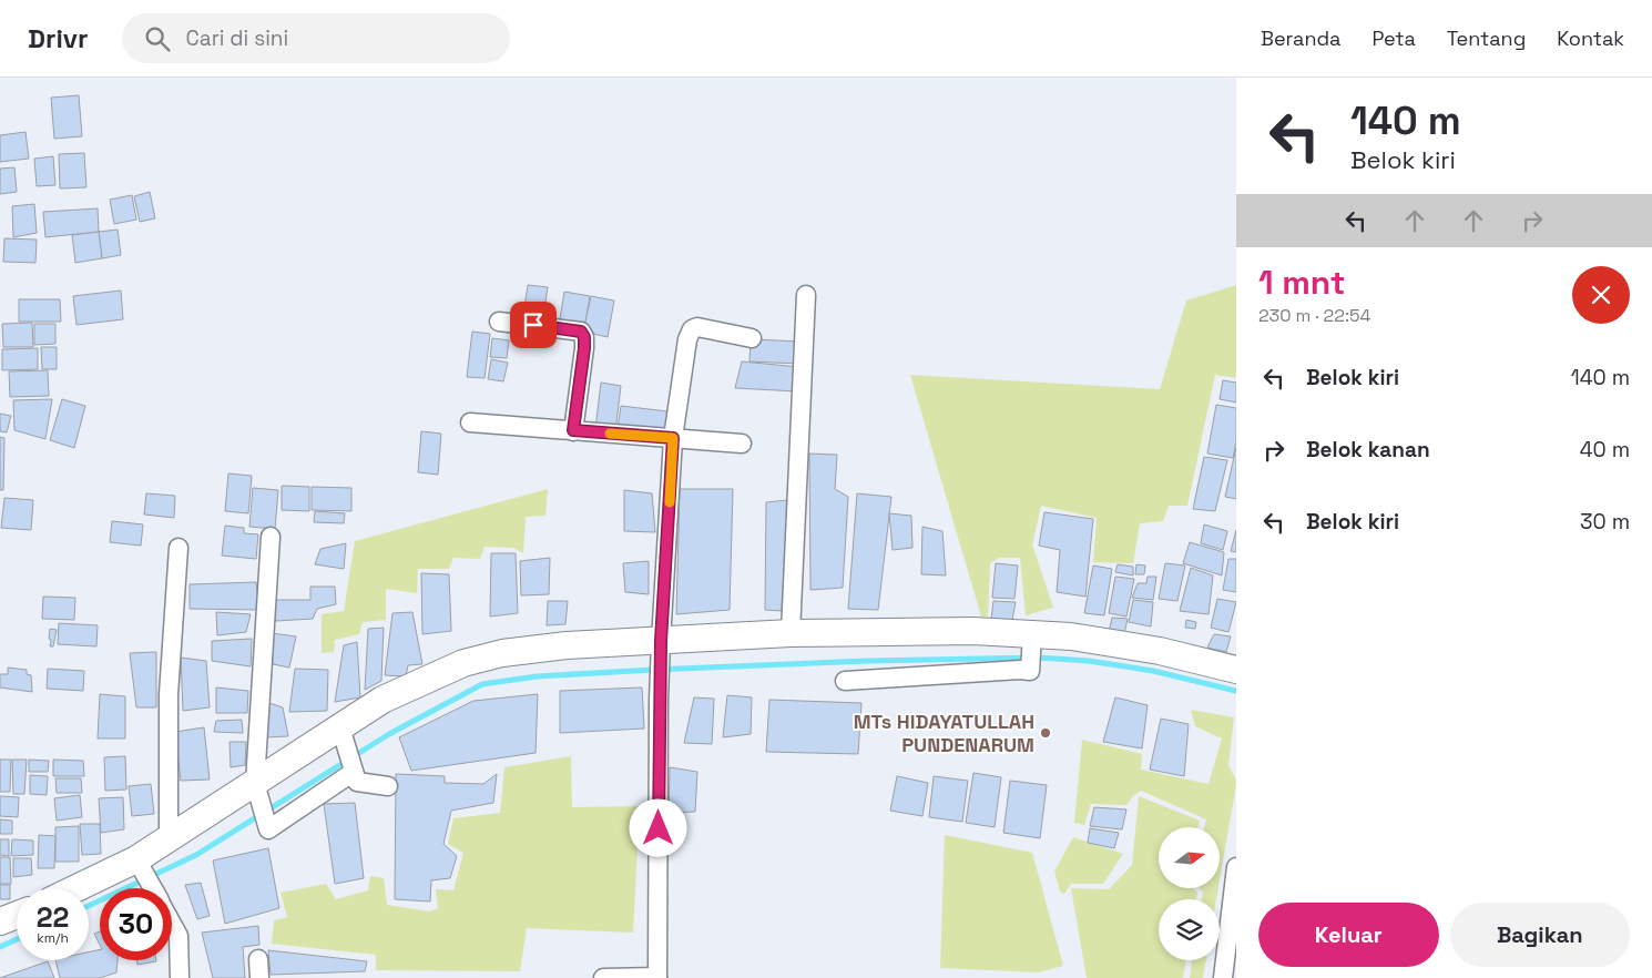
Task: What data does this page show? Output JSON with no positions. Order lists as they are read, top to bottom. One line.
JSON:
{"places":["MTs HIDAYATULLAH PUNDENARUM"],"north":"right","page":{"header":"Drivr","search":"Cari di sini","nav":["Beranda","Peta","Tentang","Kontak"],"turn":["140 m","Belok kiri"],"heading":["1 mnt","230 m · 22:54"],"list":[{"name":"Belok kiri","value":"140 m"},{"name":"Belok kanan","value":"40 m"},{"name":"Belok kiri","value":"30 m"}],"speed":"22 km/h","limit":"30","buttons":["Keluar","Bagikan"]}}
